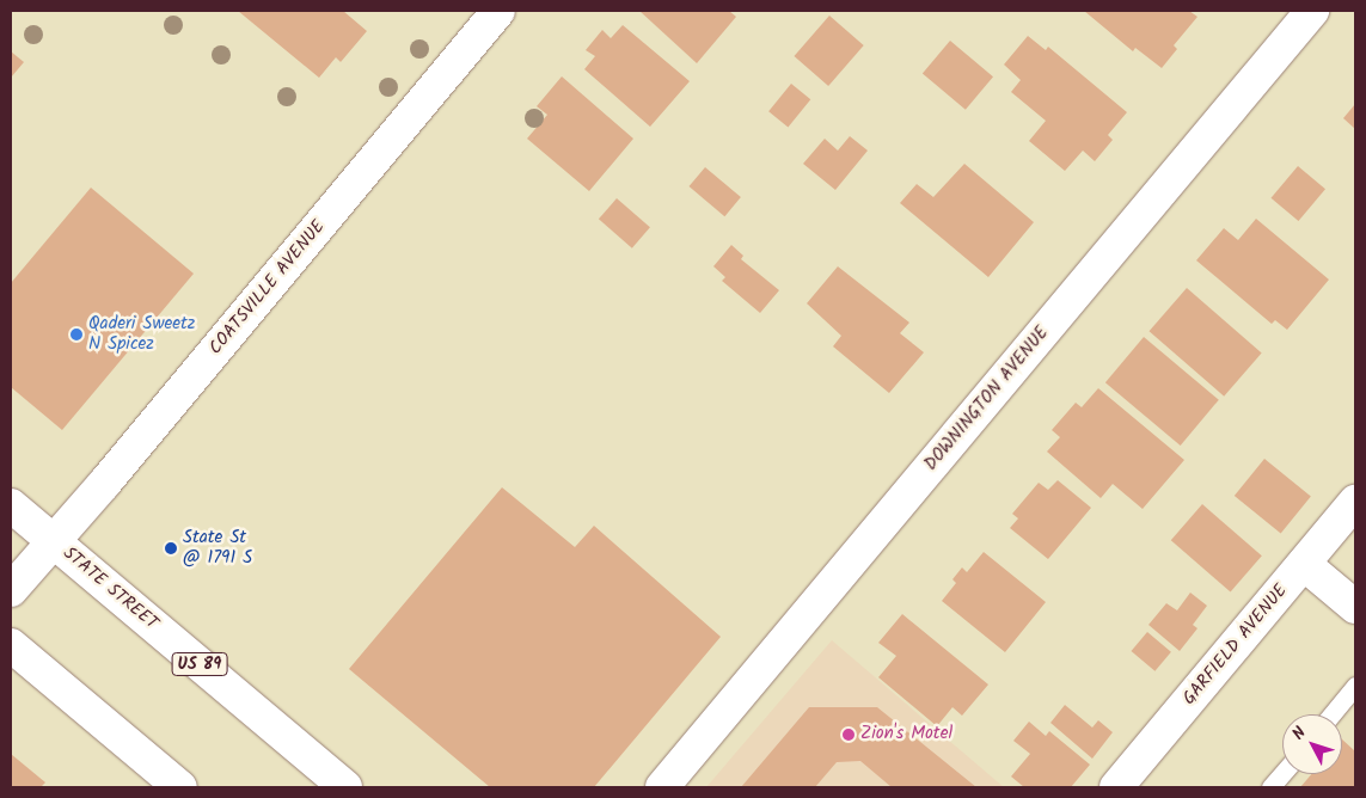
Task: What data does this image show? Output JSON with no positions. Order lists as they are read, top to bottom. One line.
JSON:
{"streets":{"street":["COATSVILLE AVENUE","DOWNINGTON AVENUE","STATE STREET","GARFIELD AVENUE","US 89"]},"crossings":[["COATSVILLE AVENUE","STATE STREET"]],"places":["Qaderi Sweetz N Spicez","State St @ 1791 S","Zion's Motel"],"north":"top left"}
